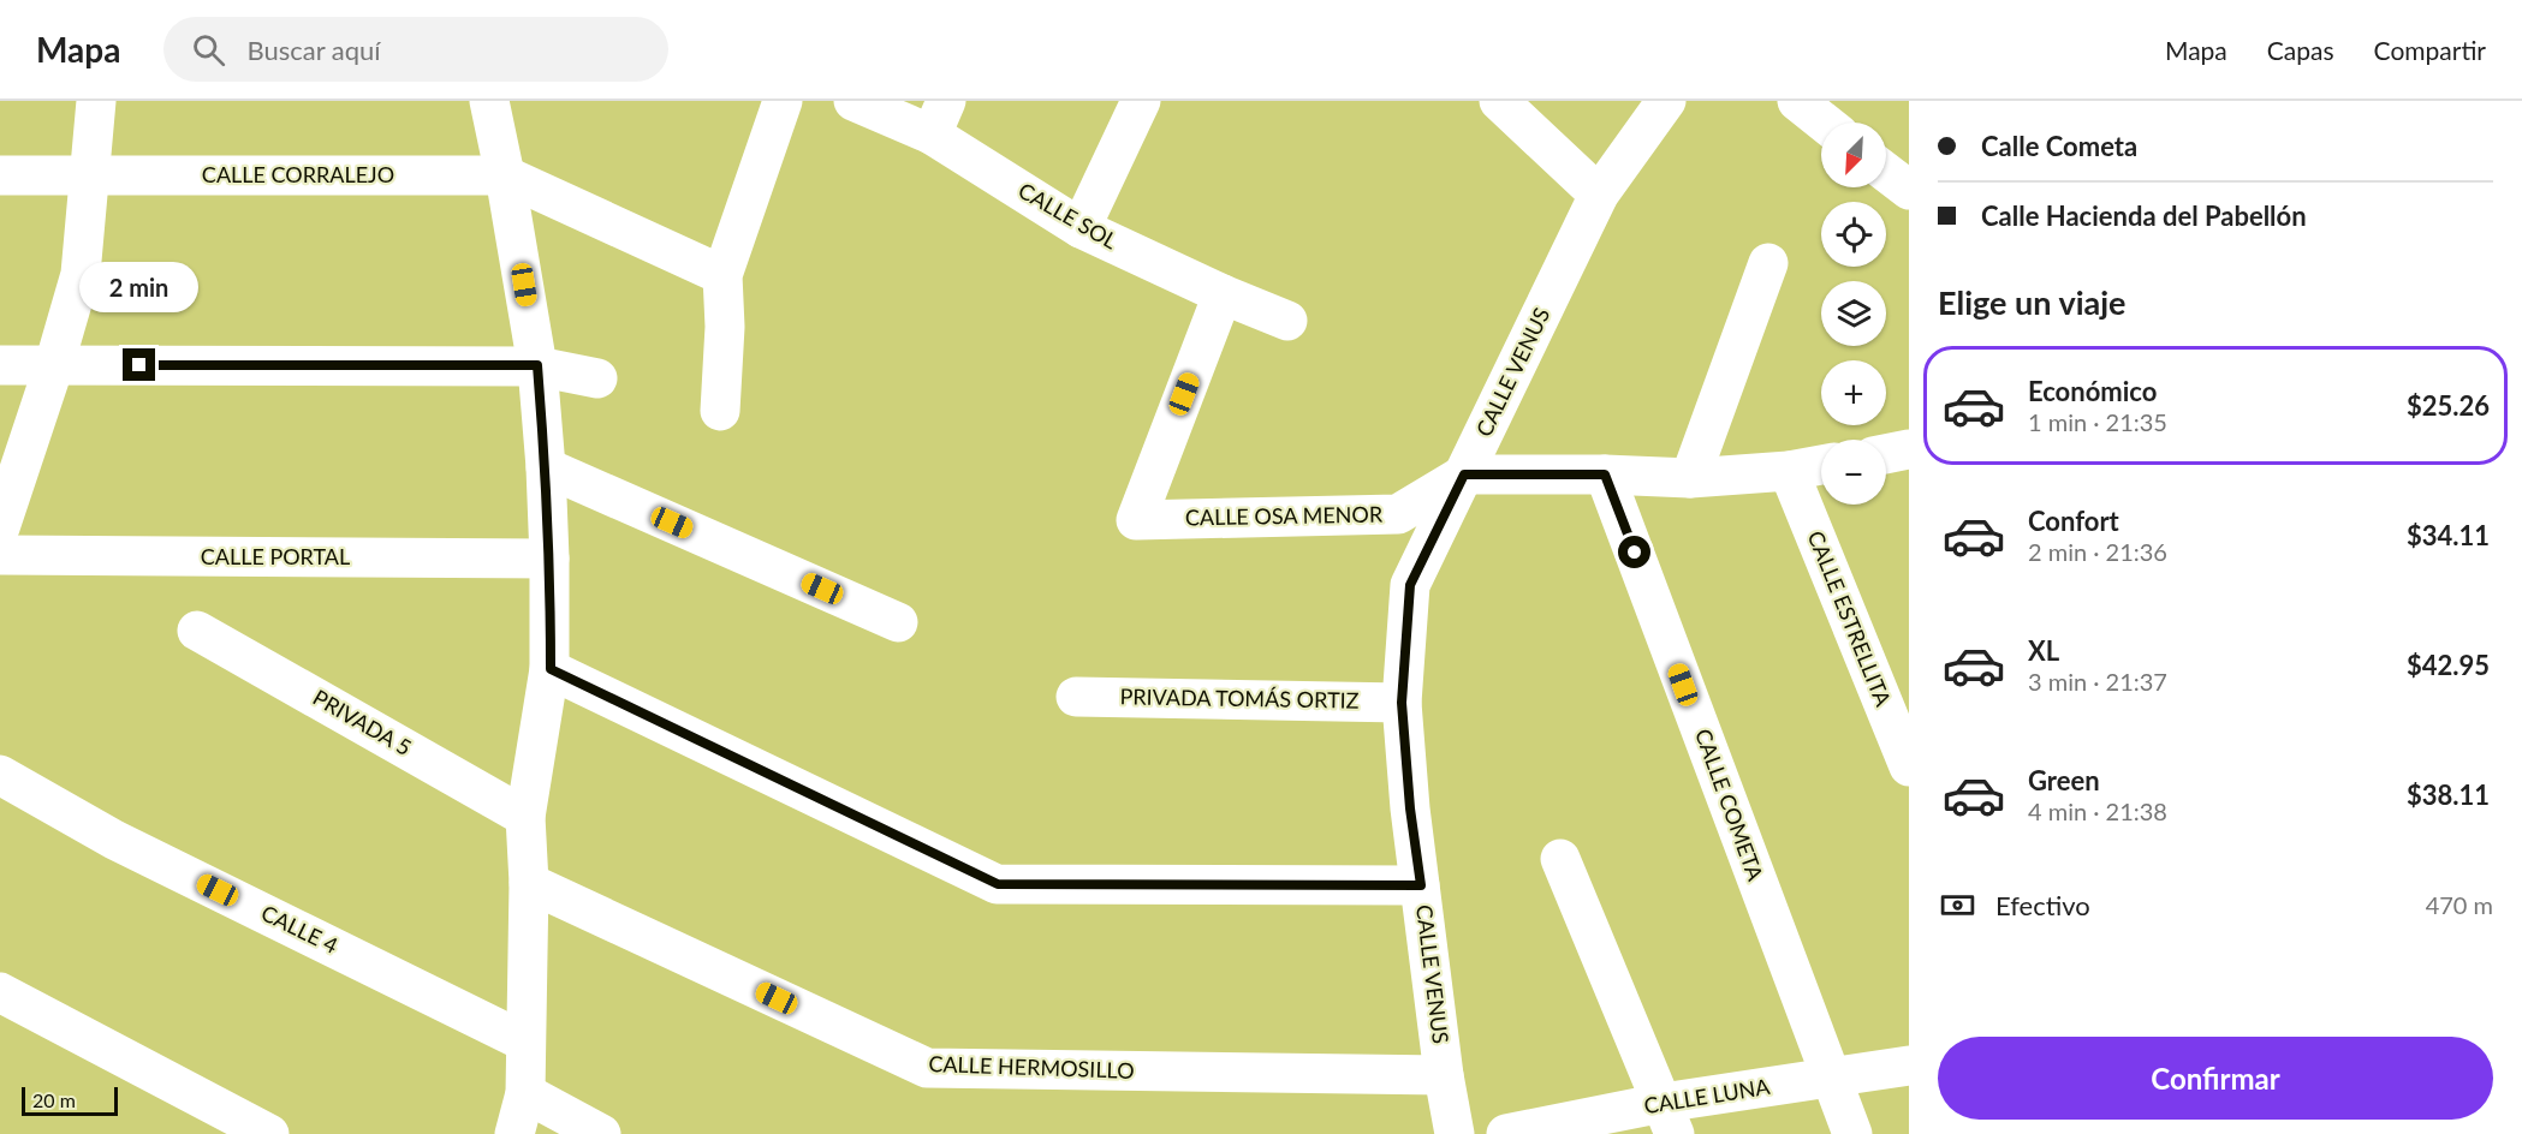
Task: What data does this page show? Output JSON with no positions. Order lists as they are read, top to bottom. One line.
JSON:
{"streets":{"street":["CALLE CORRALEJO","CALLE SOL","CALLE VENUS","CALLE OSA MENOR","CALLE PORTAL","CALLE ESTRELLITA","PRIVADA TOMÁS ORTIZ","PRIVADA 5","CALLE COMETA","CALLE 4","CALLE HERMOSILLO","CALLE LUNA"]},"crossings":[["CALLE SOL","CALLE OSA MENOR"],["CALLE VENUS","CALLE OSA MENOR"],["CALLE VENUS","PRIVADA TOMÁS ORTIZ"],["CALLE VENUS","CALLE HERMOSILLO"],["CALLE COMETA","CALLE LUNA"]],"scale_bar":"20 m","north":"bottom left","page":{"header":"Mapa","search":"Buscar aquí","nav":["Mapa","Capas","Compartir"],"banner":["Calle Cometa","Calle Hacienda del Pabellón"],"map_buttons":["+","−"],"heading":"Elige un viaje","bubble":"2 min","list":[{"name":"Económico","note":"1 min · 21:35","value":"$25.26"},{"name":"Confort","note":"2 min · 21:36","value":"$34.11"},{"name":"XL","note":"3 min · 21:37","value":"$42.95"},{"name":"Green","note":"4 min · 21:38","value":"$38.11"}],"pay":["Efectivo","470 m"],"buttons":"Confirmar","scale":"20 m"}}
